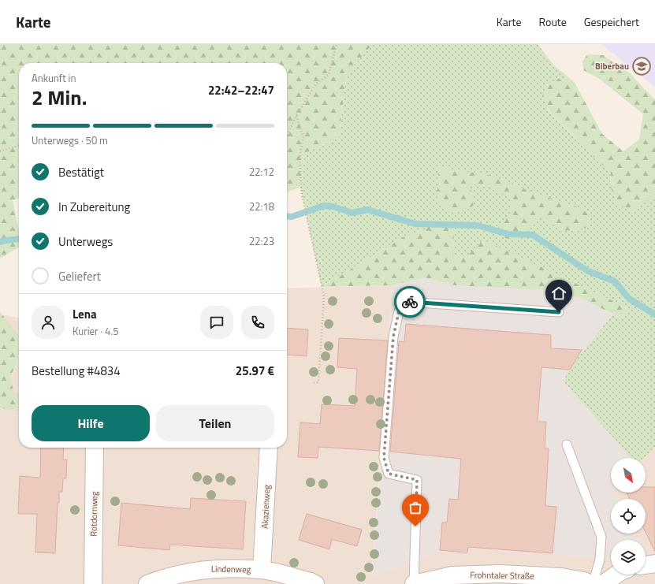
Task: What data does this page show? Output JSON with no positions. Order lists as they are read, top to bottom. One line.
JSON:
{"streets":{"street":["Akazienweg","Rotdornweg","Lindenweg","Frohntaler Straße"]},"crossings":[["Akazienweg","Lindenweg"]],"places":{"school or university":["Biberbau"]},"north":"bottom right","page":{"header":"Karte","nav":["Karte","Route","Gespeichert"],"heading":["2 Min.","Ankunft in","22:42–22:47"],"panel":["Lena","Kurier · 4.5","Bestellung #4834","25.97 €"],"bar":"Unterwegs · 50 m","list":[["Bestätigt","22:12"],["In Zubereitung","22:18"],["Unterwegs","22:23"],"Geliefert"],"buttons":["Hilfe","Teilen"]}}
